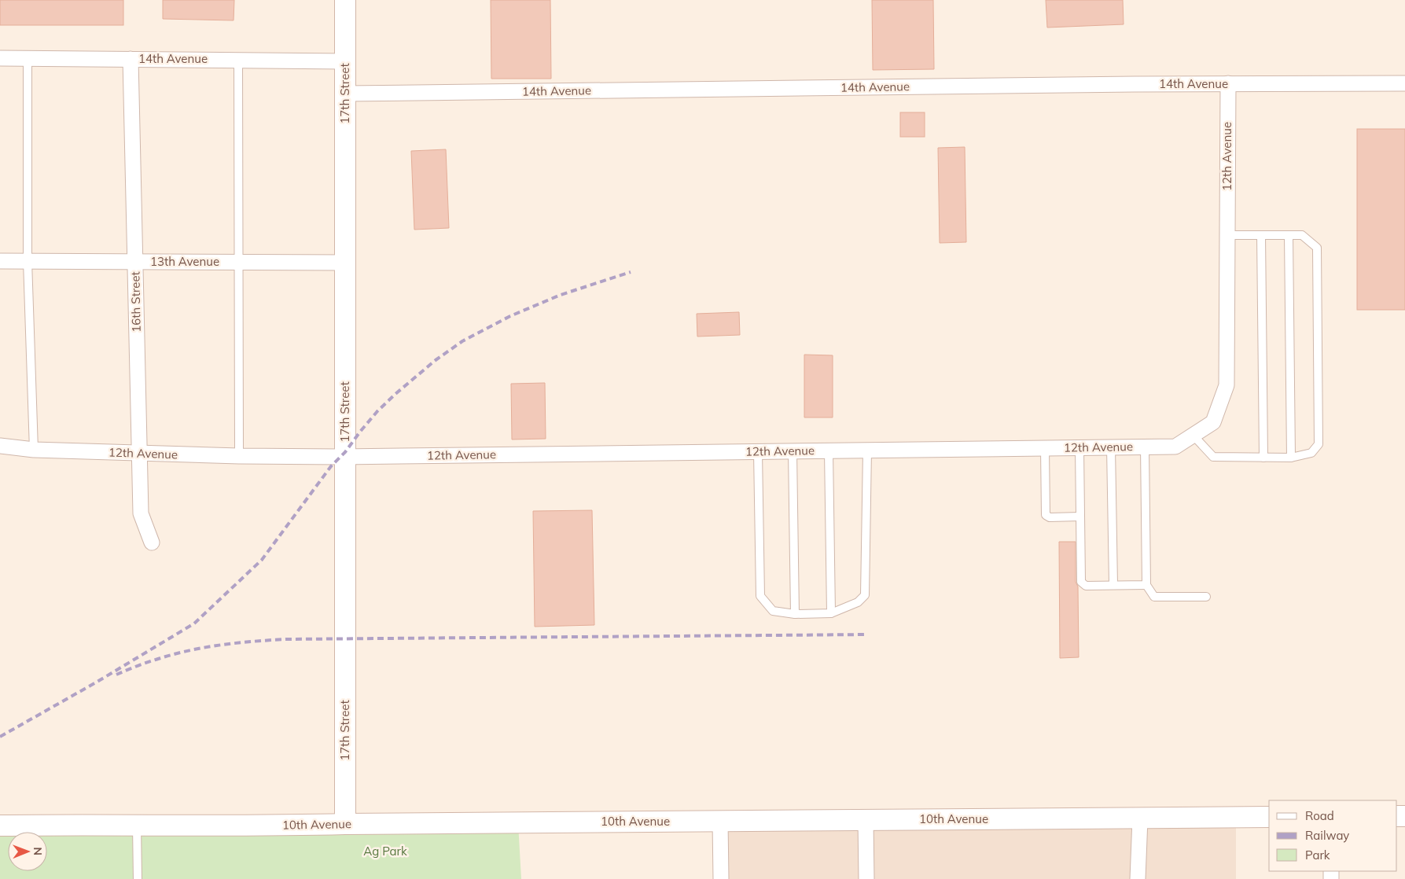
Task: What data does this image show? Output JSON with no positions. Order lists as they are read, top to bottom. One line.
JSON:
{"streets":{"main road":["17th Street","10th Avenue"],"street":["14th Avenue","12th Avenue","13th Avenue","16th Street"]},"crossings":[["14th Avenue","17th Street"],["14th Avenue","12th Avenue"],["14th Avenue","16th Street"],["17th Street","12th Avenue"],["17th Street","13th Avenue"],["17th Street","10th Avenue"],["12th Avenue","16th Street"],["13th Avenue","16th Street"]],"parks":["Ag Park"],"legend":["Road","Railway","Park"],"north":"right"}
